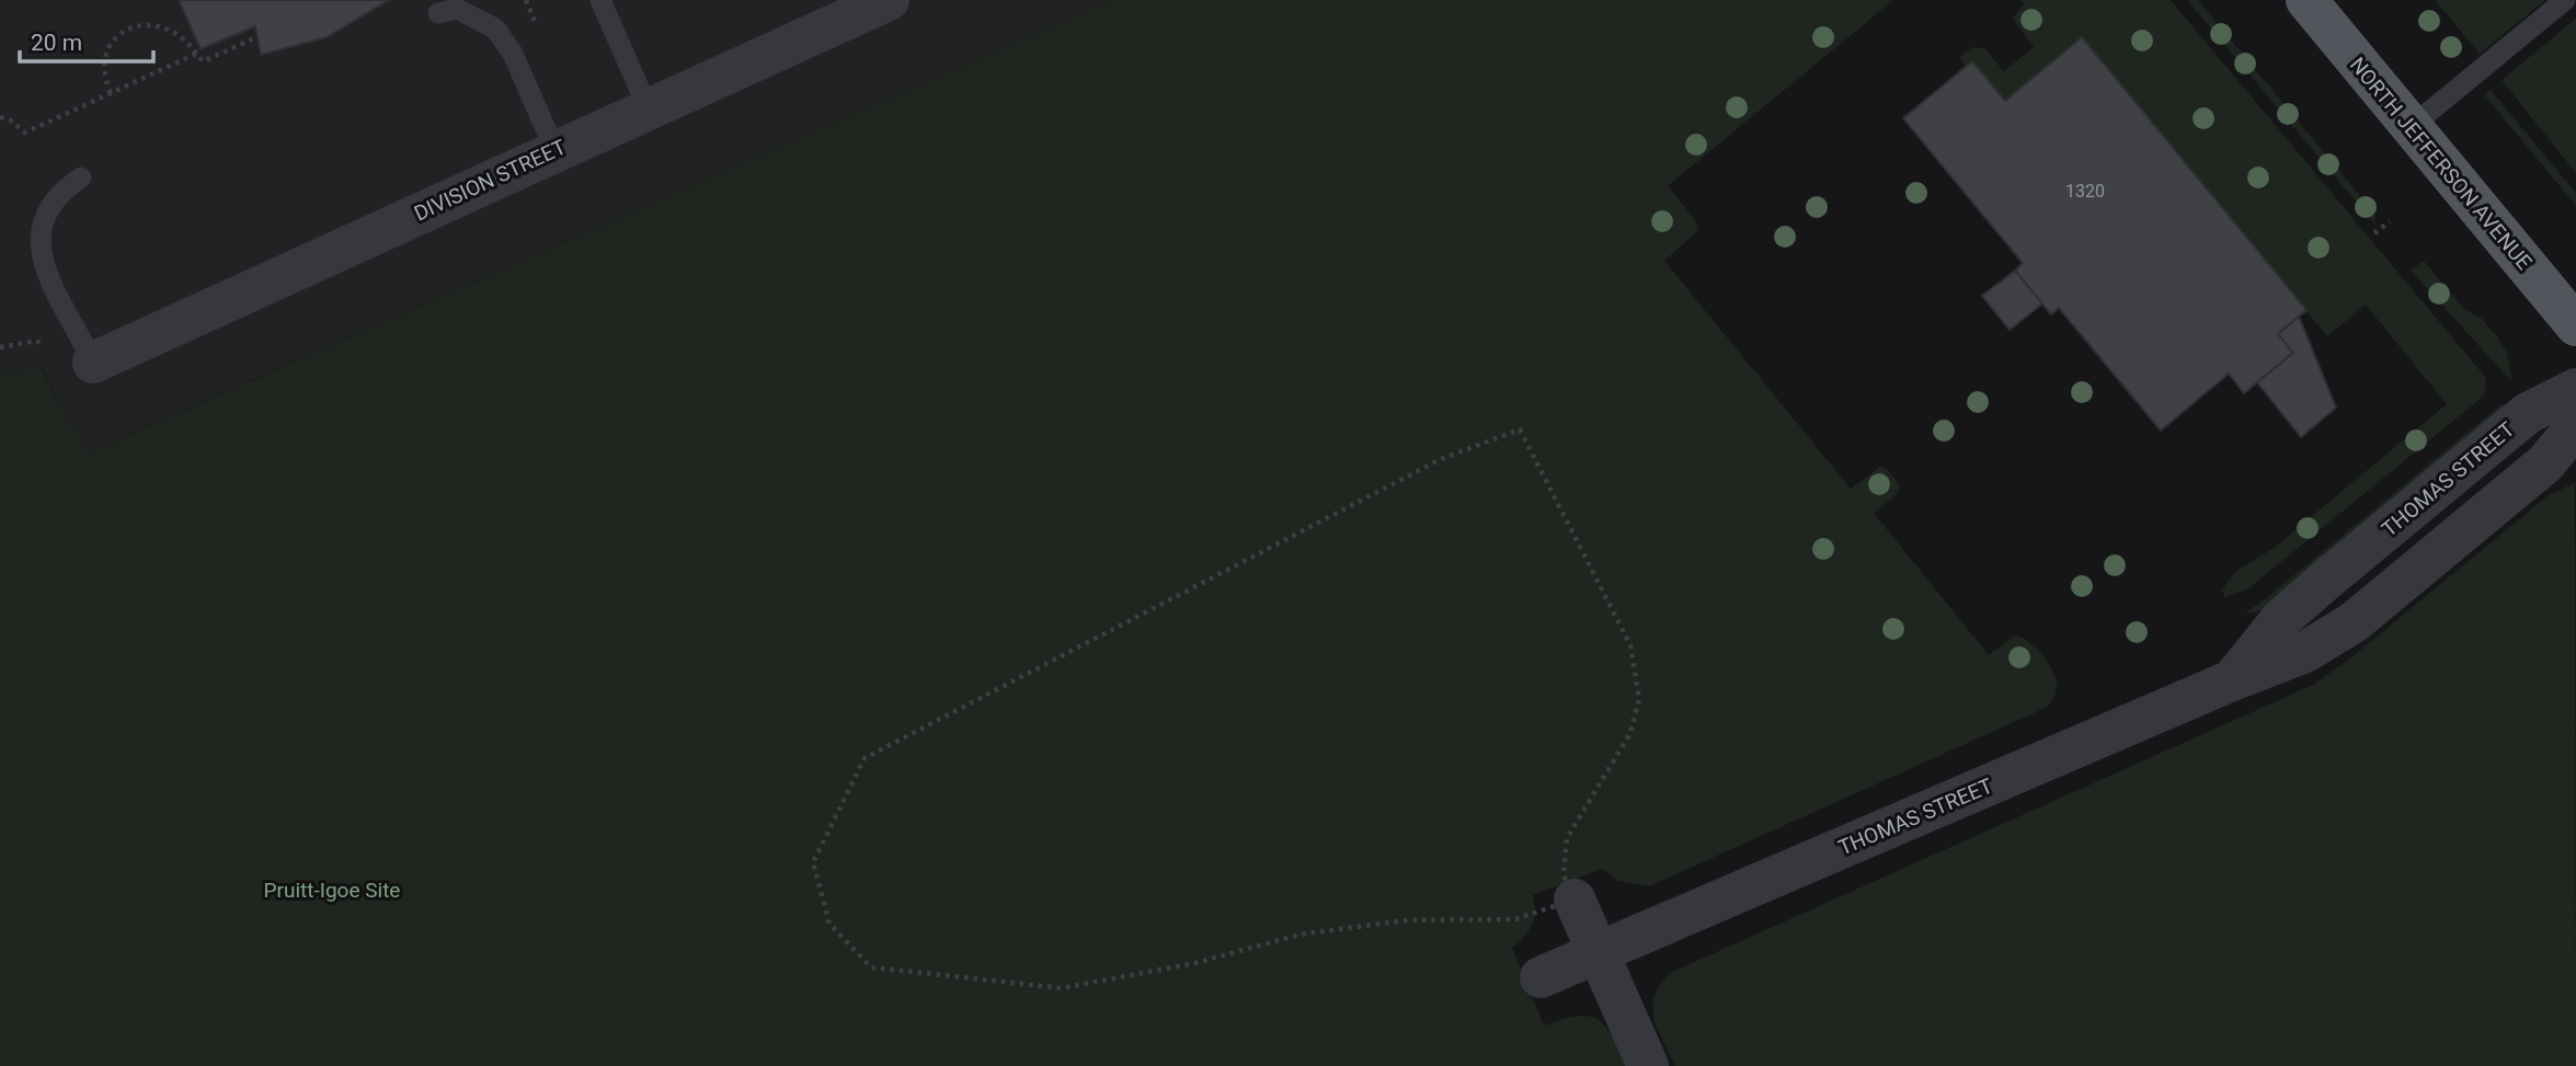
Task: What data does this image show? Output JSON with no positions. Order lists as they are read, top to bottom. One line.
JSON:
{"streets":{"main road":["NORTH JEFFERSON AVENUE"],"street":["DIVISION STREET","THOMAS STREET"]},"parks":["Pruitt-Igoe Site"],"house_numbers":["1320"],"scale_bar":"20 m"}
